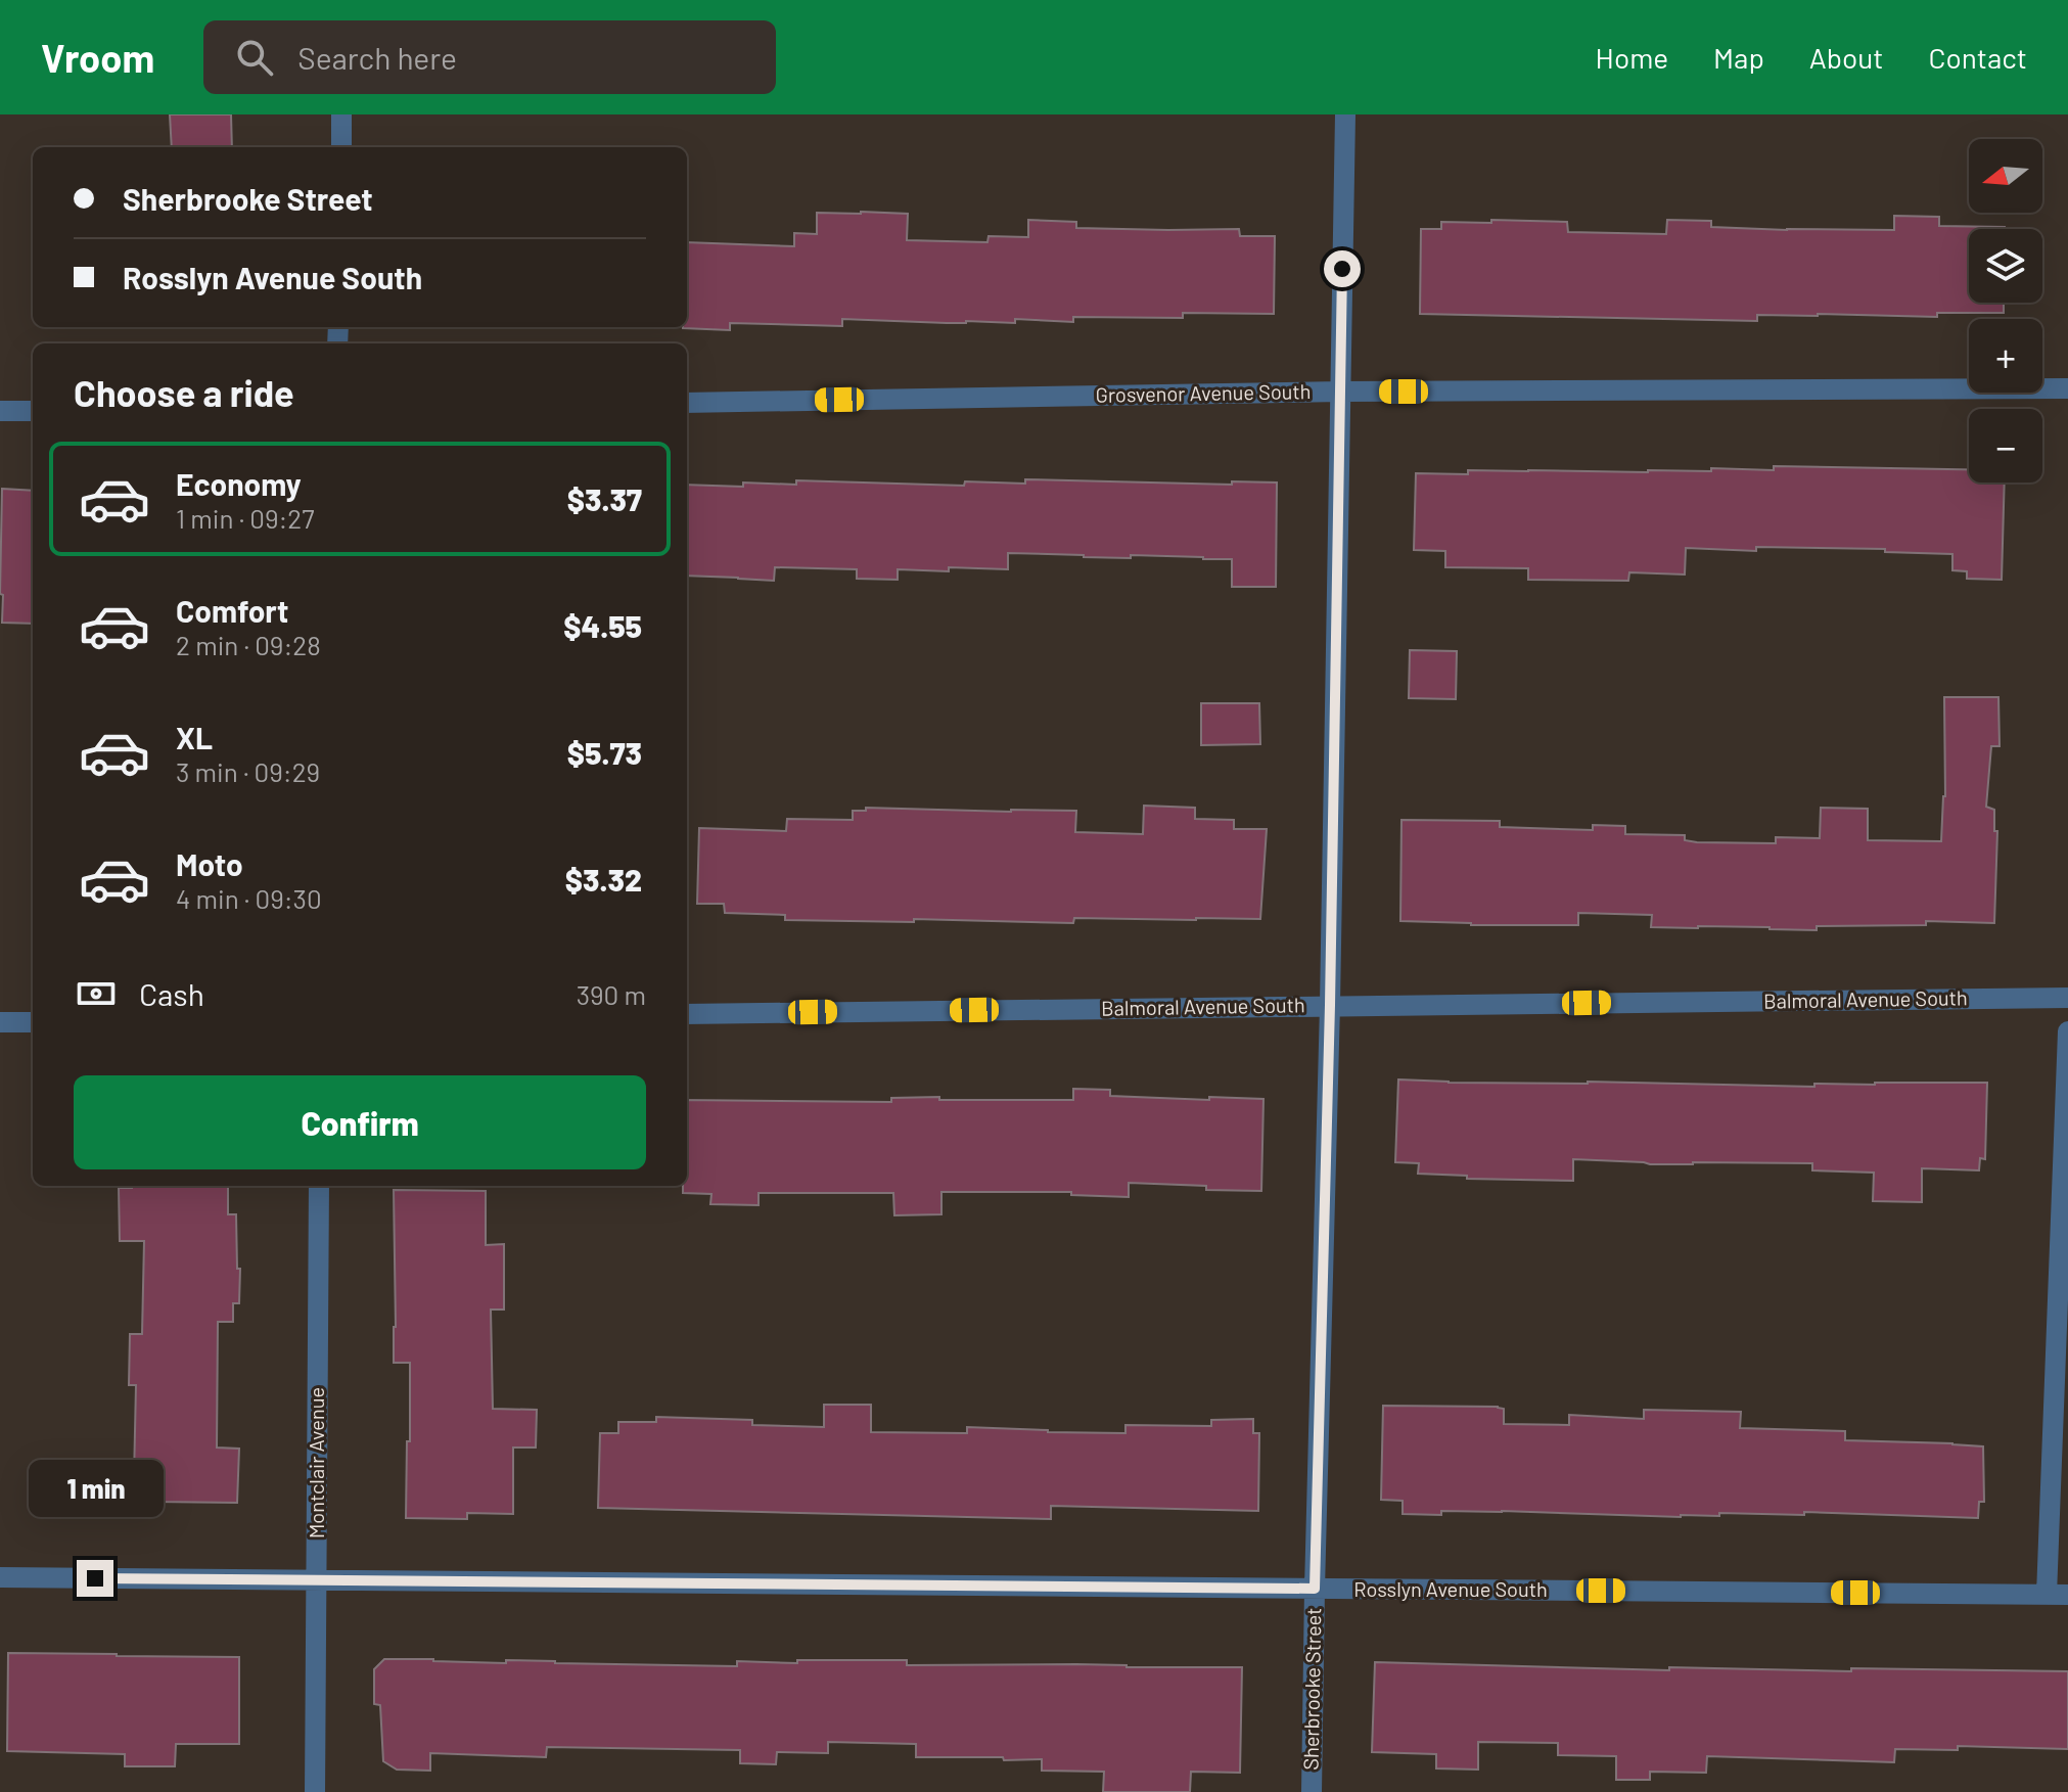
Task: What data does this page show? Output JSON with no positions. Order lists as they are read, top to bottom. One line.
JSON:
{"streets":{"street":["Grosvenor Avenue South","Balmoral Avenue South","Montclair Avenue","Rosslyn Avenue South","Sherbrooke Street"]},"crossings":[["Grosvenor Avenue South","Sherbrooke Street"],["Balmoral Avenue South","Sherbrooke Street"],["Montclair Avenue","Rosslyn Avenue South"],["Rosslyn Avenue South","Sherbrooke Street"]],"north":"left","page":{"header":"Vroom","search":"Search here","nav":["Home","Map","About","Contact"],"map_buttons":["+","−"],"banner":["Sherbrooke Street","Rosslyn Avenue South"],"heading":"Choose a ride","list":[{"name":"Economy","note":"1 min · 09:27","value":"$3.37"},{"name":"Comfort","note":"2 min · 09:28","value":"$4.55"},{"name":"XL","note":"3 min · 09:29","value":"$5.73"},{"name":"Moto","note":"4 min · 09:30","value":"$3.32"}],"pay":["Cash","390 m"],"buttons":"Confirm","bubble":"1 min"}}
